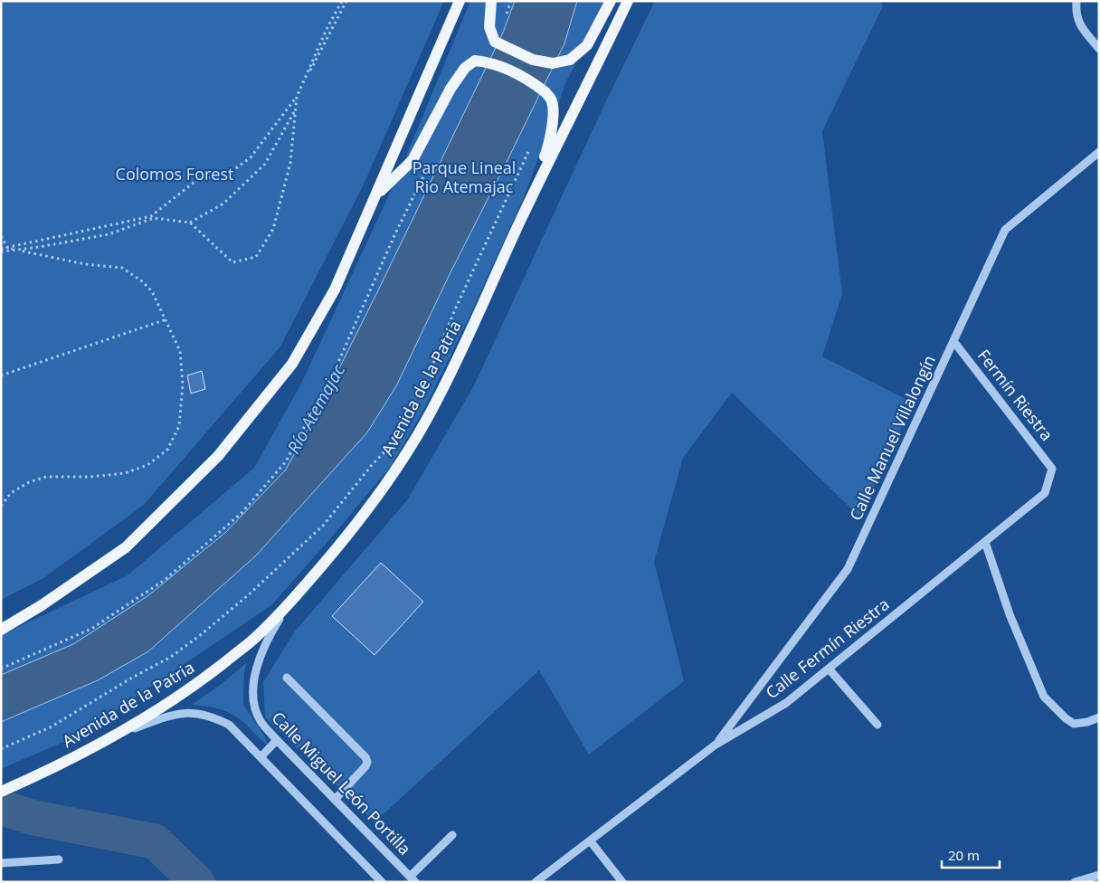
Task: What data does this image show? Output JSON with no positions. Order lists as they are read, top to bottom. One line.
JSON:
{"streets":{"main road":["Avenida de la Patria"],"street":["Fermín Riestra","Calle Manuel Villalongín","Calle Fermín Riestra","Calle Miguel León Portilla"]},"crossings":[["Avenida de la Patria","Calle Miguel León Portilla"],["Fermín Riestra","Calle Manuel Villalongín"],["Fermín Riestra","Calle Fermín Riestra"],["Calle Manuel Villalongín","Calle Fermín Riestra"]],"water":["Río Atemajac"],"parks":["Parque Lineal Rio Atemajac","Colomos Forest"],"scale_bar":"20 m"}
